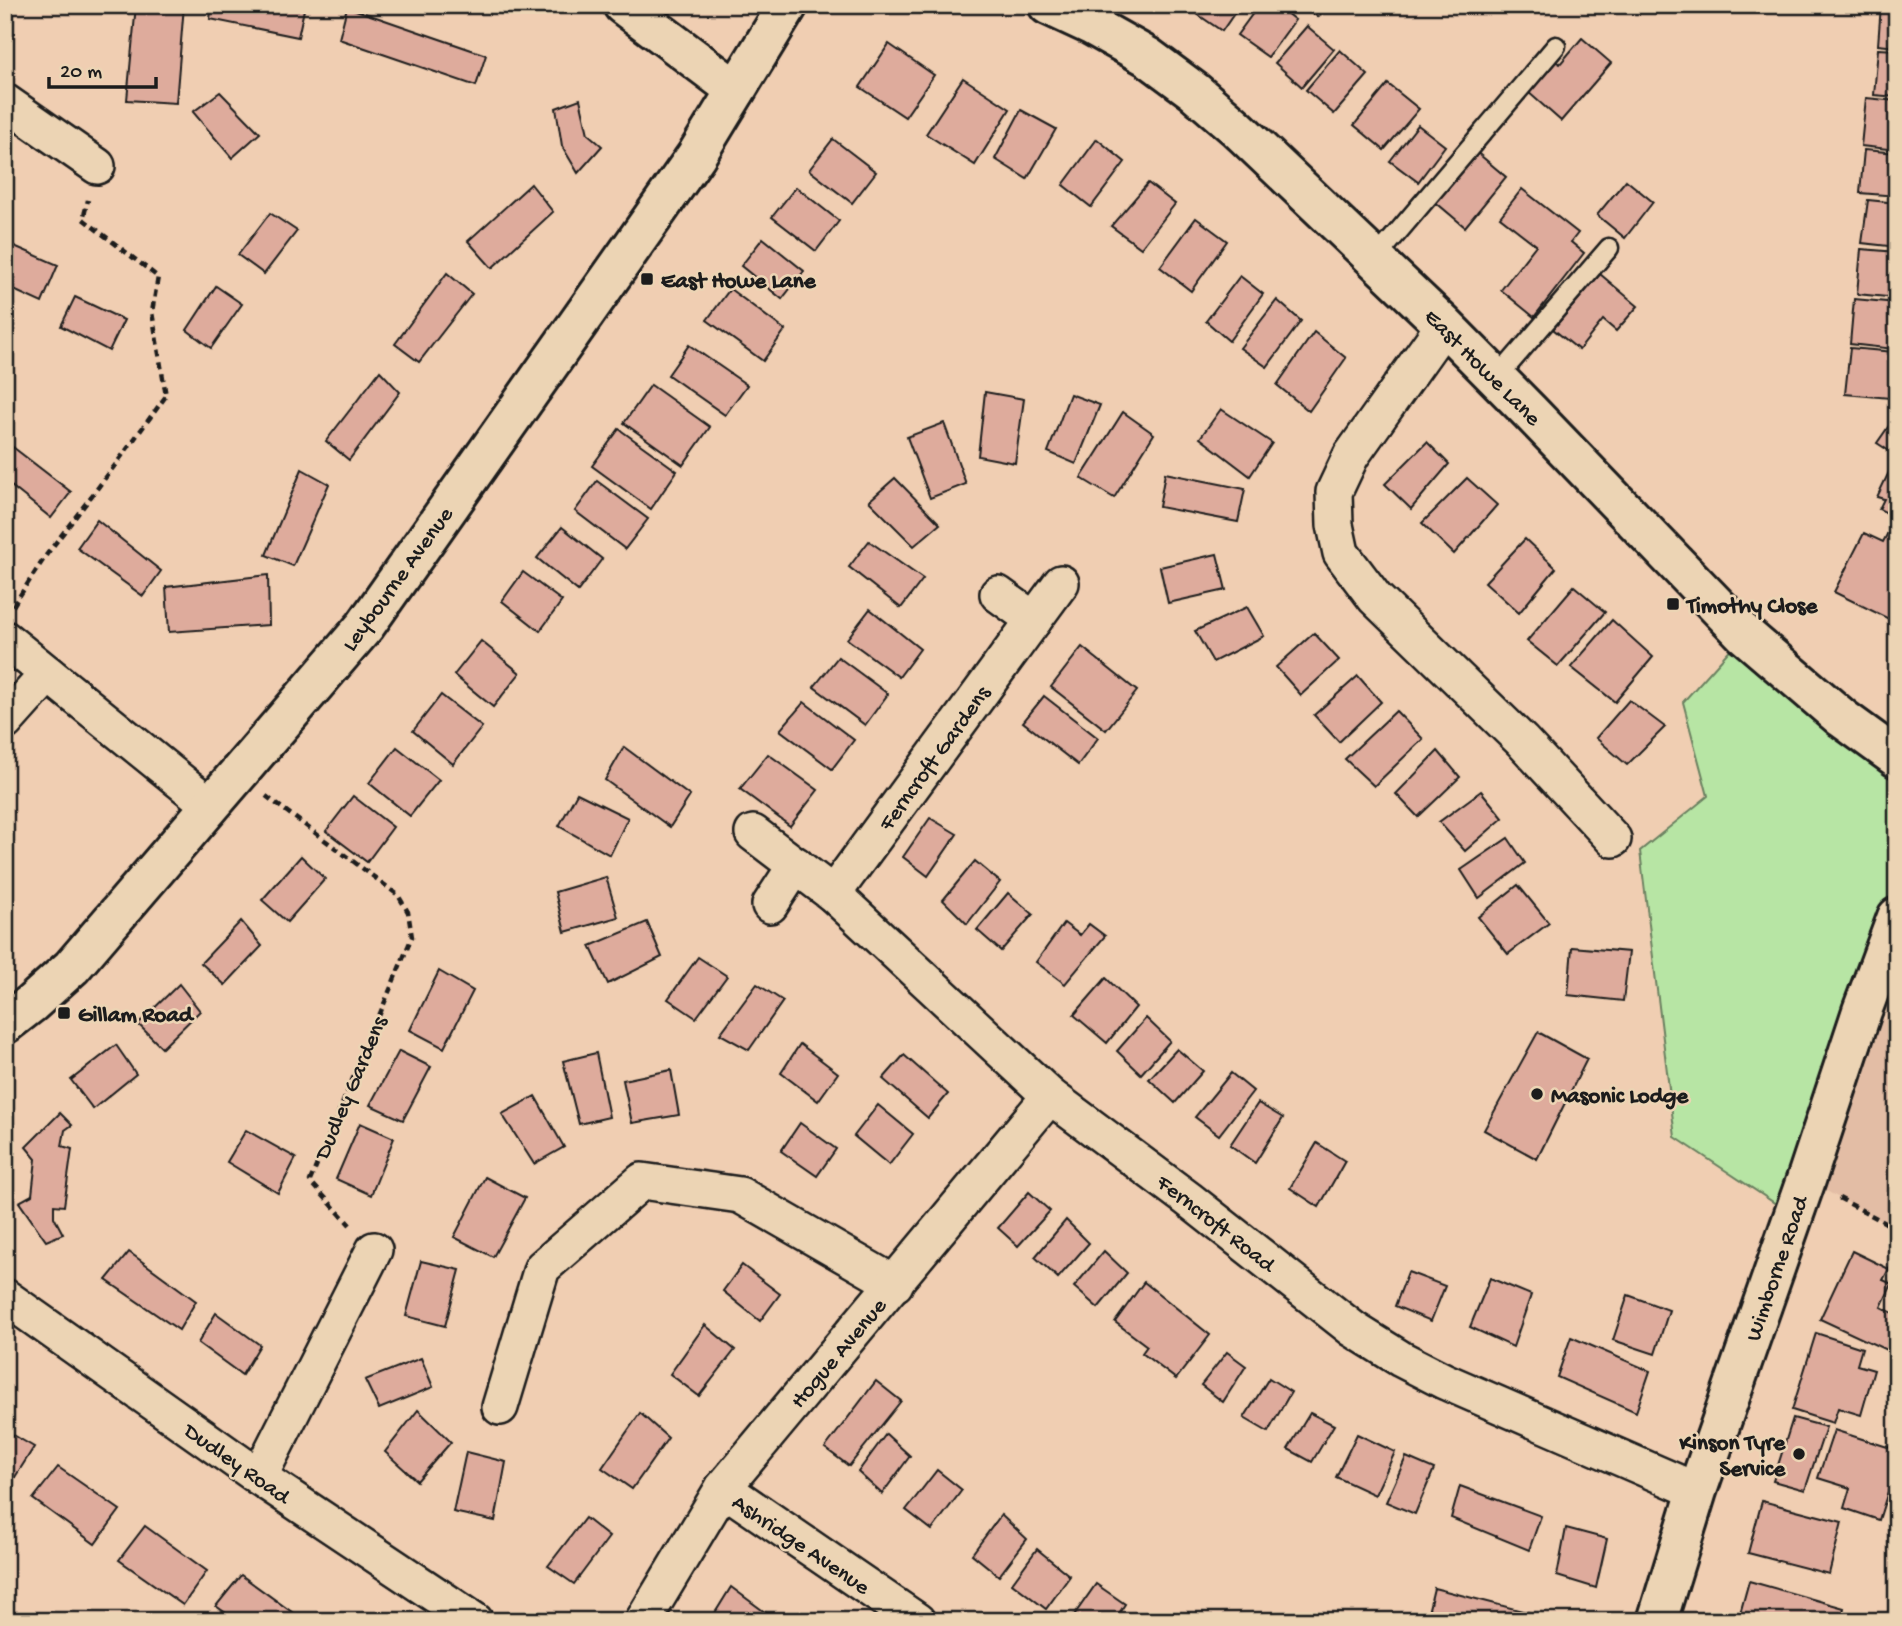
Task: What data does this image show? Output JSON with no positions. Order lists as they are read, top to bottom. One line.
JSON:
{"streets":{"street":["East Howe Lane","Leybourne Avenue","Ferncroft Gardens","Ferncroft Road","Wimborne Road","Hogue Avenue","Dudley Road","Ashridge Avenue"],"path":["Dudley Gardens"]},"crossings":[["Leybourne Avenue","Dudley Gardens"],["Ferncroft Gardens","Ferncroft Road"],["Ferncroft Road","Wimborne Road"],["Ferncroft Road","Hogue Avenue"],["Hogue Avenue","Ashridge Avenue"]],"places":{"transit":["East Howe Lane","Timothy Close","Gillam Road"],"other":["Masonic Lodge","Kinson Tyre Service"]},"scale_bar":"20 m"}
